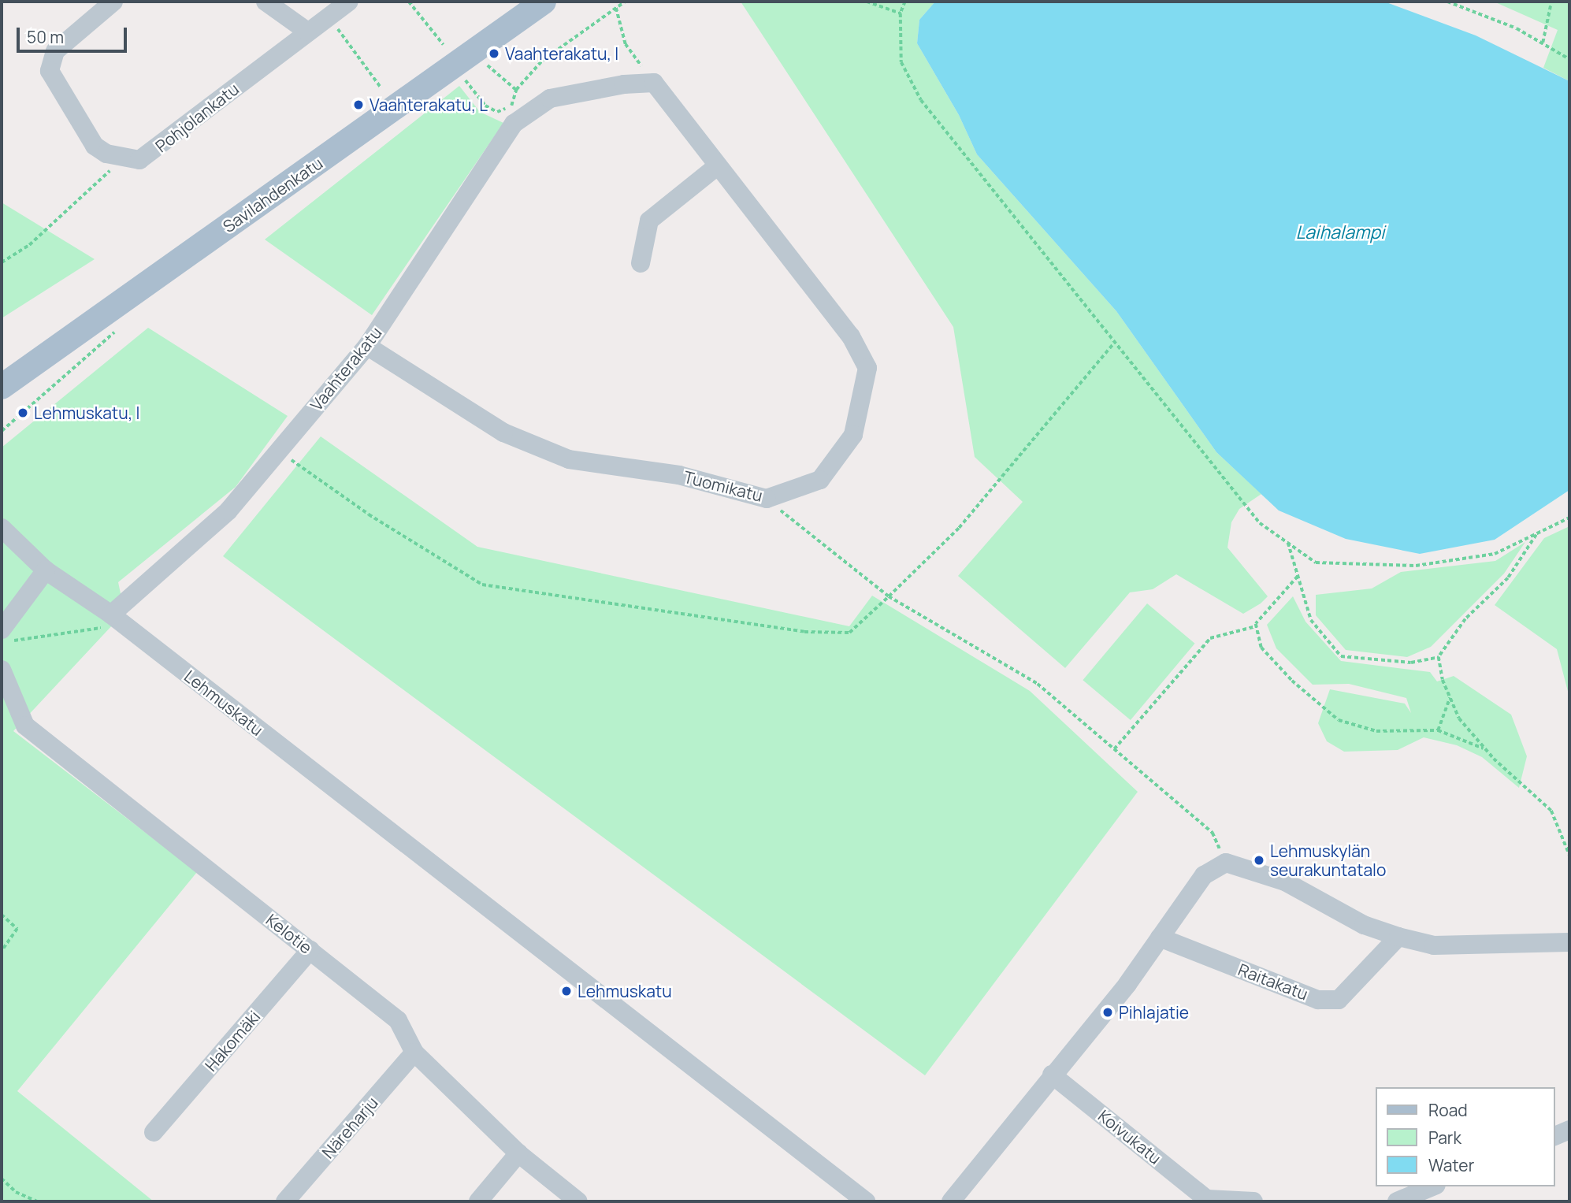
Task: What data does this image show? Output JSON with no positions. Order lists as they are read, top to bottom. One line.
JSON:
{"streets":{"main road":["Savilahdenkatu"],"street":["Pohjolankatu","Vaahterakatu","Tuomikatu","Lehmuskatu","Kelotie","Raitakatu","Hakomäki","Näreharju","Koivukatu"]},"crossings":[["Vaahterakatu","Tuomikatu"],["Vaahterakatu","Lehmuskatu"],["Kelotie","Hakomäki"],["Kelotie","Näreharju"]],"water":["Laihalampi"],"places":["Vaahterakatu, I","Vaahterakatu, L","Lehmuskatu, I","Lehmuskylän seurakuntatalo","Lehmuskatu","Pihlajatie"],"legend":["Road","Park","Water"],"scale_bar":"50 m"}
